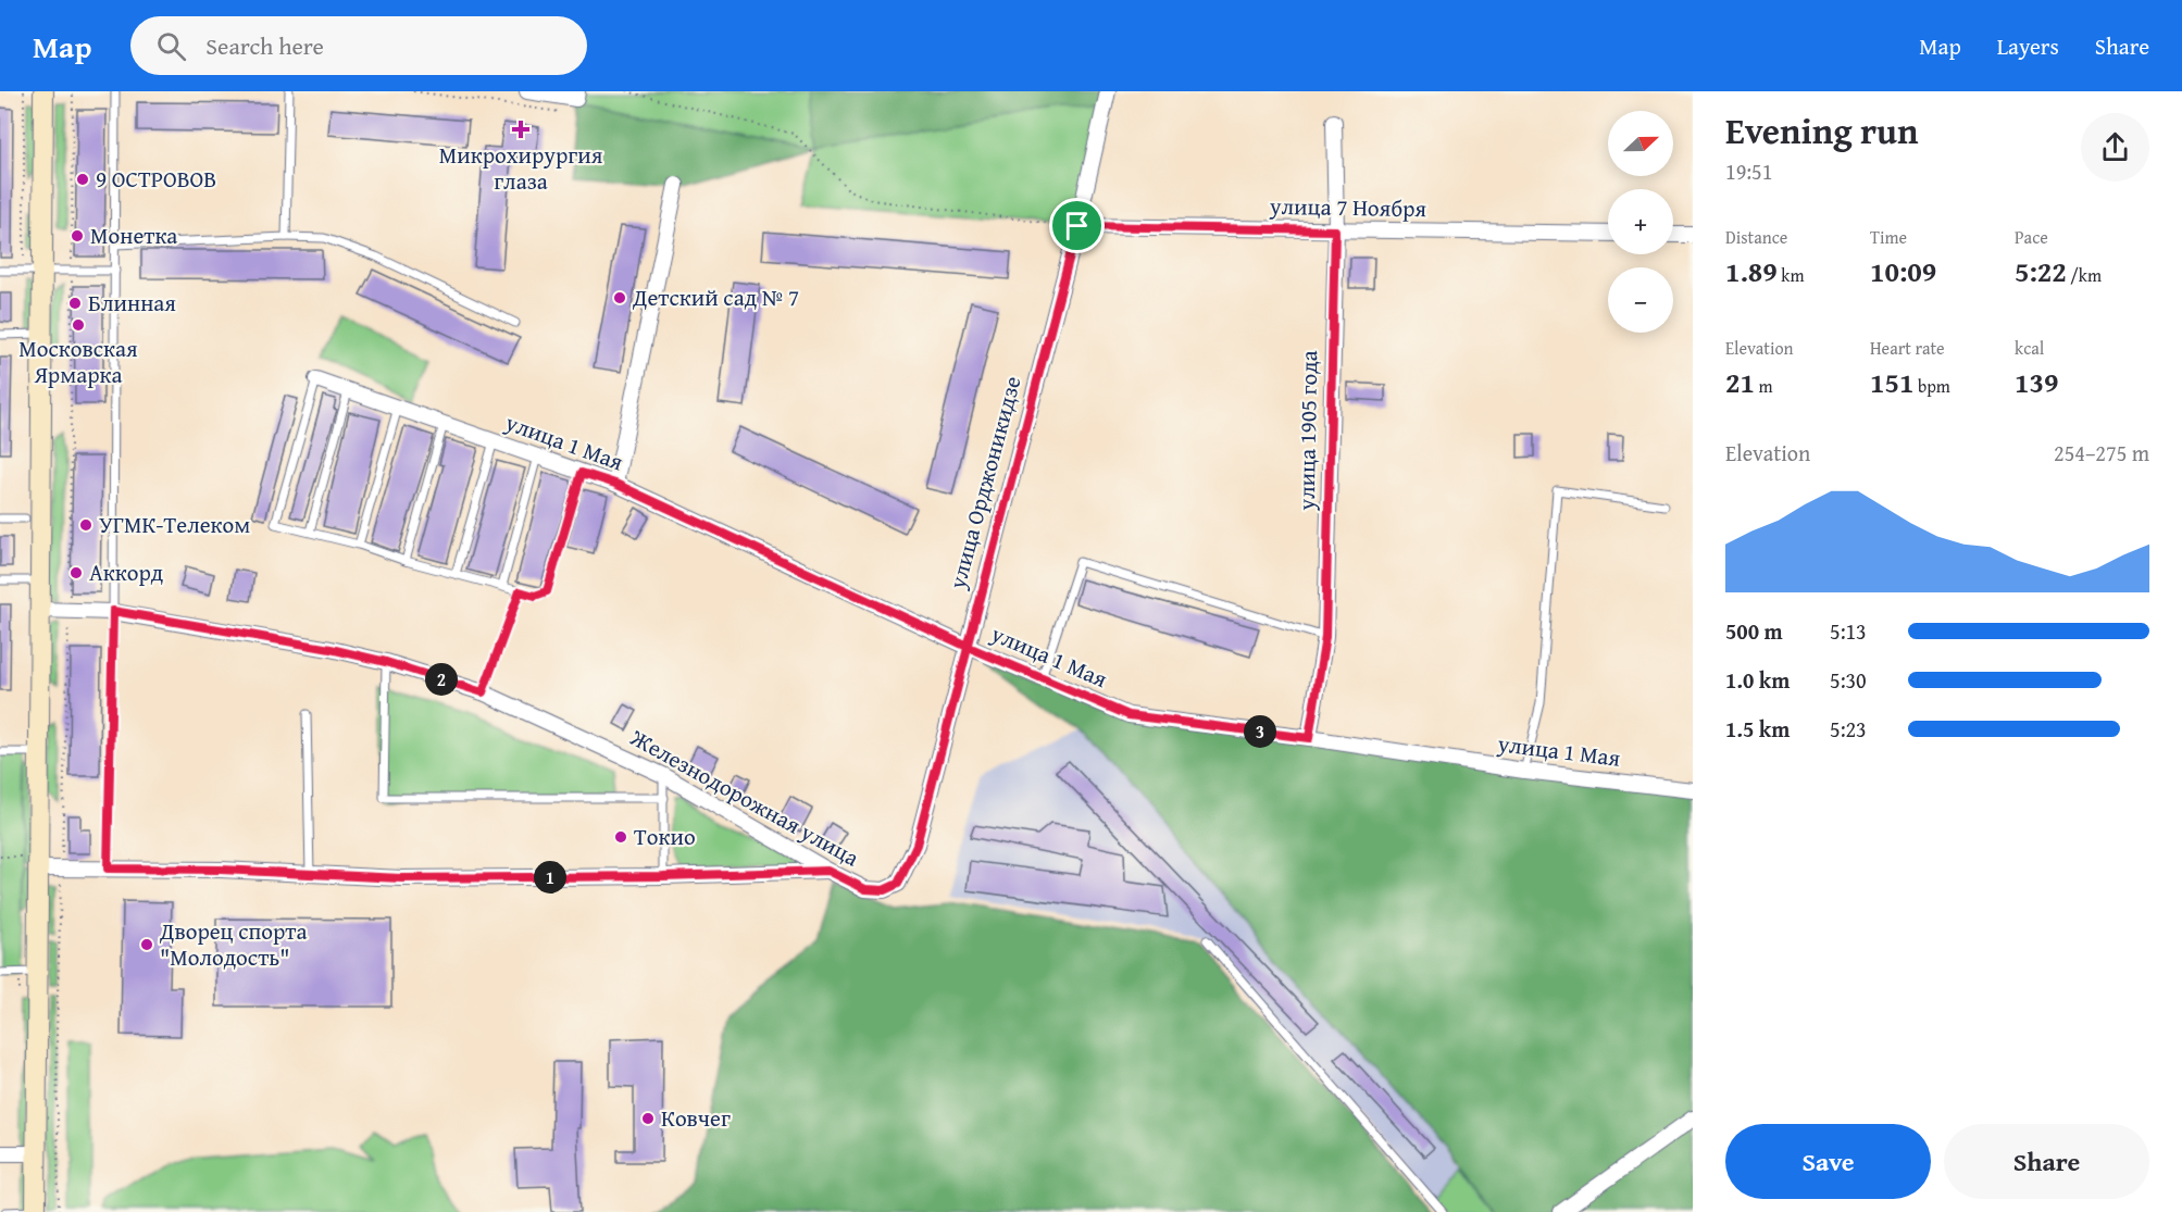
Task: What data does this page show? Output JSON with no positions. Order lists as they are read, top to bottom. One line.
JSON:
{"streets":{"street":["улица 7 Ноября","улица 1905 года","улица 1 Мая","улица Орджоникидзе","Железнодорожная улица"]},"crossings":[["улица 7 Ноября","улица 1905 года"],["улица 7 Ноября","улица Орджоникидзе"],["улица 1905 года","улица 1 Мая"],["улица 1 Мая","улица Орджоникидзе"],["улица Орджоникидзе","Железнодорожная улица"]],"places":{"health":["Микрохирургия глаза"],"other":["9 ОСТРОВОВ","Монетка","Детский сад № 7","Блинная","Московская Ярмарка","УГМК-Телеком","Аккорд","Токио","Дворец спорта \"Молодость\"","Ковчег"]},"north":"right","page":{"header":"Map","search":"Search here","nav":["Map","Layers","Share"],"heading":["Evening run","19:51"],"map_buttons":["+","−"],"stats":[["Distance","1.89 km"],["Time","10:09"],["Pace","5:22 /km"],["Elevation","21 m"],["Heart rate","151 bpm"],["kcal","139"]],"chart":["Elevation","254–275 m"],"list":[{"name":"500 m","note":"5:13"},{"name":"1.0 km","note":"5:30"},{"name":"1.5 km","note":"5:23"}],"pins":["2","3","1"],"buttons":["Save","Share"]}}
